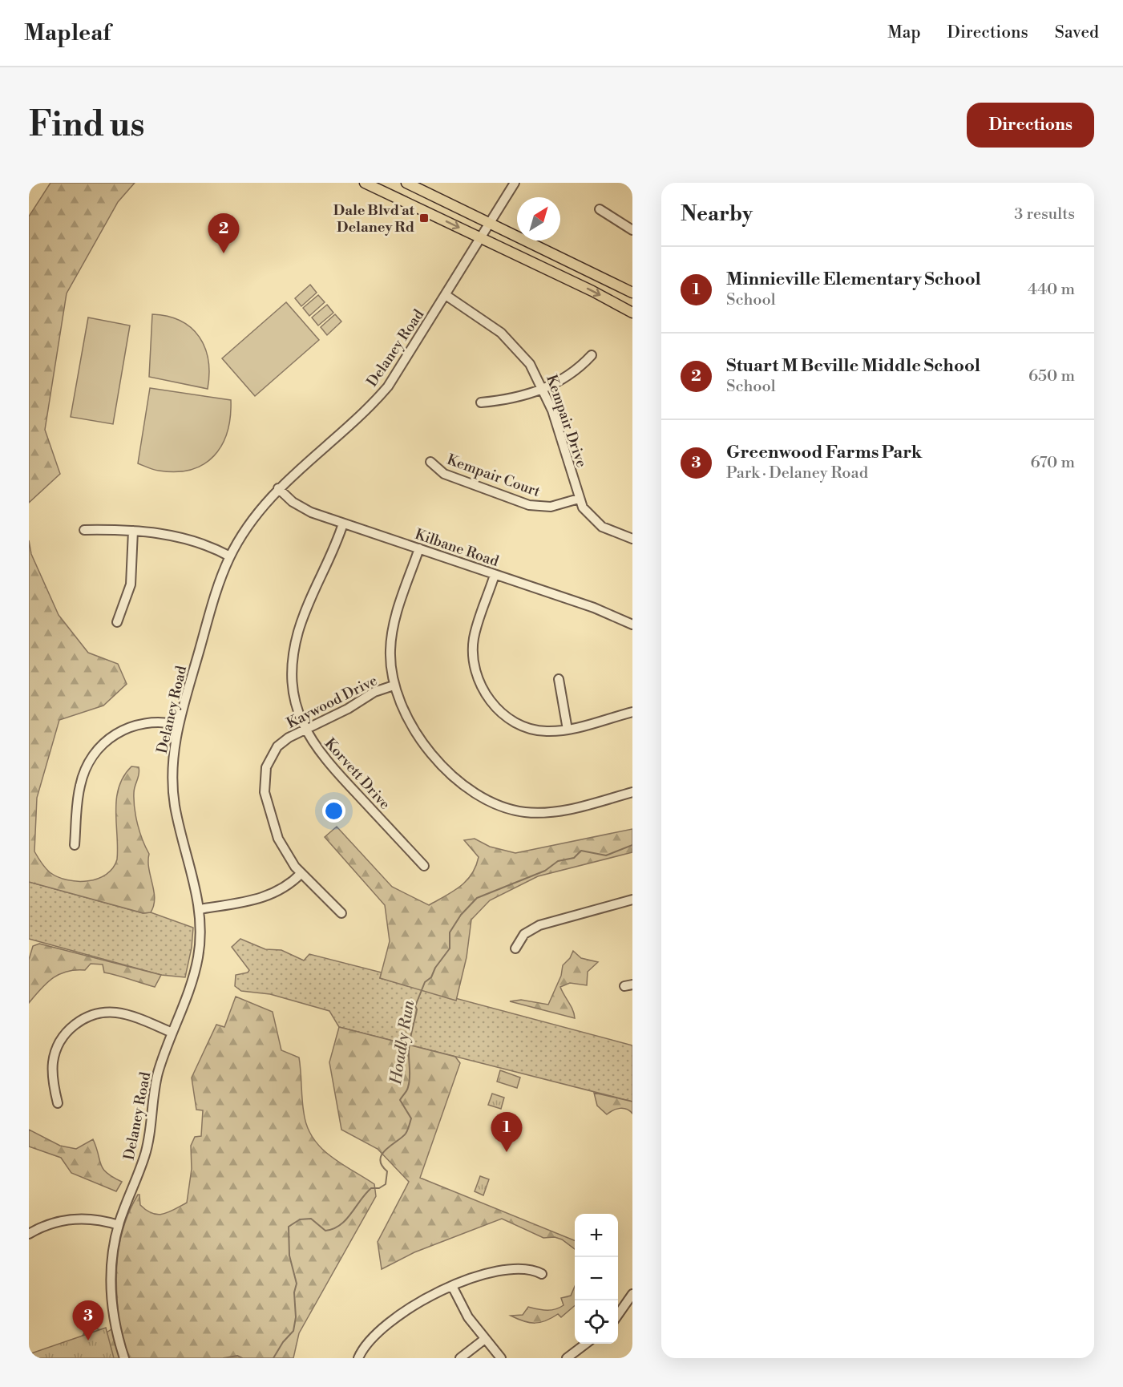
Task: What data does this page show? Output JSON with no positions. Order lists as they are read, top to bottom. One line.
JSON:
{"streets":{"street":["Delaney Road","Kempair Drive","Kempair Court","Kilbane Road","Kaywood Drive","Korvett Drive"]},"crossings":[["Delaney Road","Kempair Drive"],["Delaney Road","Kilbane Road"],["Kempair Drive","Kempair Court"],["Kilbane Road","Korvett Drive"],["Kaywood Drive","Korvett Drive"]],"water":["Hoadly Run"],"places":{"transit":["Dale Blvd at Delaney Rd"]},"north":"top right","page":{"header":"Mapleaf","nav":["Map","Directions","Saved"],"buttons":"Directions","title":"Find us","heading":["Nearby","3 results"],"pins":["2","1","3"],"list":[{"mark":"1","name":"Minnieville Elementary School","note":"School","value":"440 m"},{"mark":"2","name":"Stuart M Beville Middle School","note":"School","value":"650 m"},{"mark":"3","name":"Greenwood Farms Park","note":"Park · Delaney Road","value":"670 m"}],"map_buttons":["+","−"]}}
